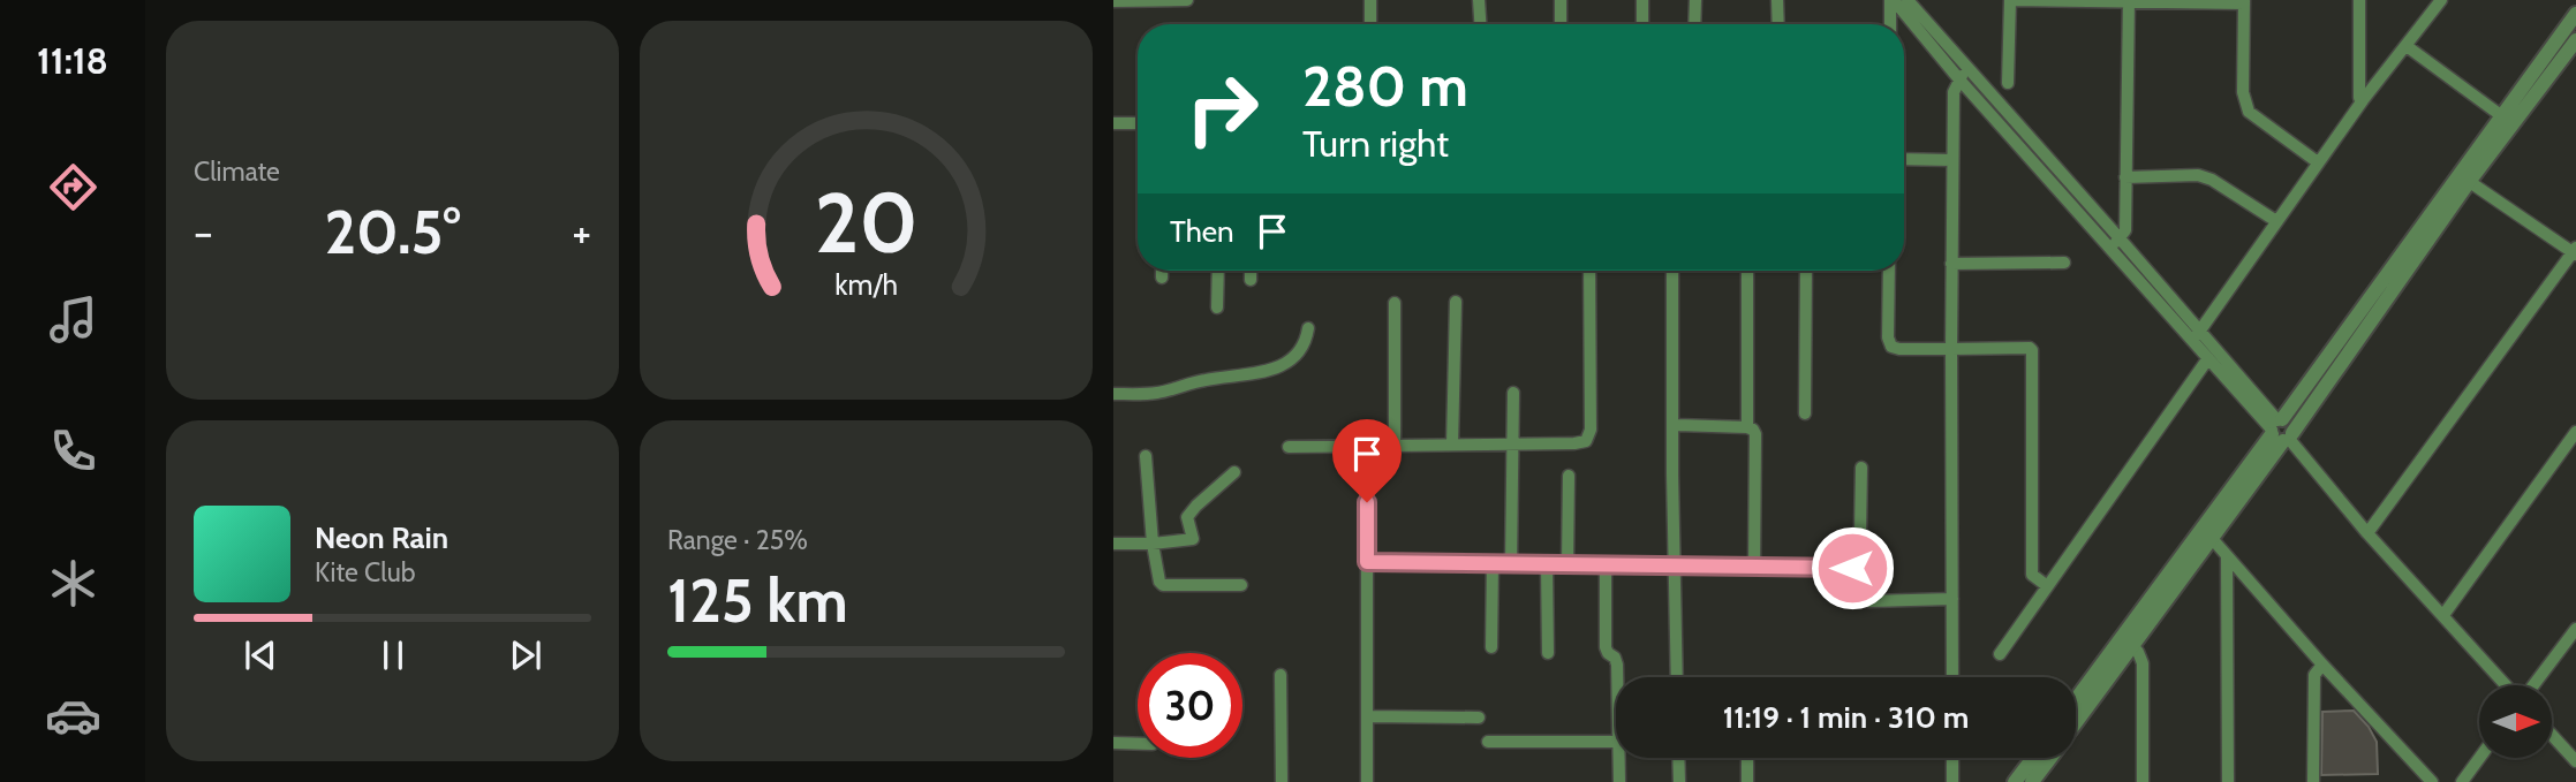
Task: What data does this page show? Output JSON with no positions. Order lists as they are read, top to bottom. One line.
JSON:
{"north":"right","page":{"tabs":"11:18","tile":["Climate",["Range · 25%","125 km"]],"turn":["280 m","Turn right"],"then":"Then","heat":["−","20.5°","+"],"song":["Neon Rain","Kite Club"],"limit":"30","trip":"11:19 · 1 min · 310 m","gauge":["20","km/h"]}}
